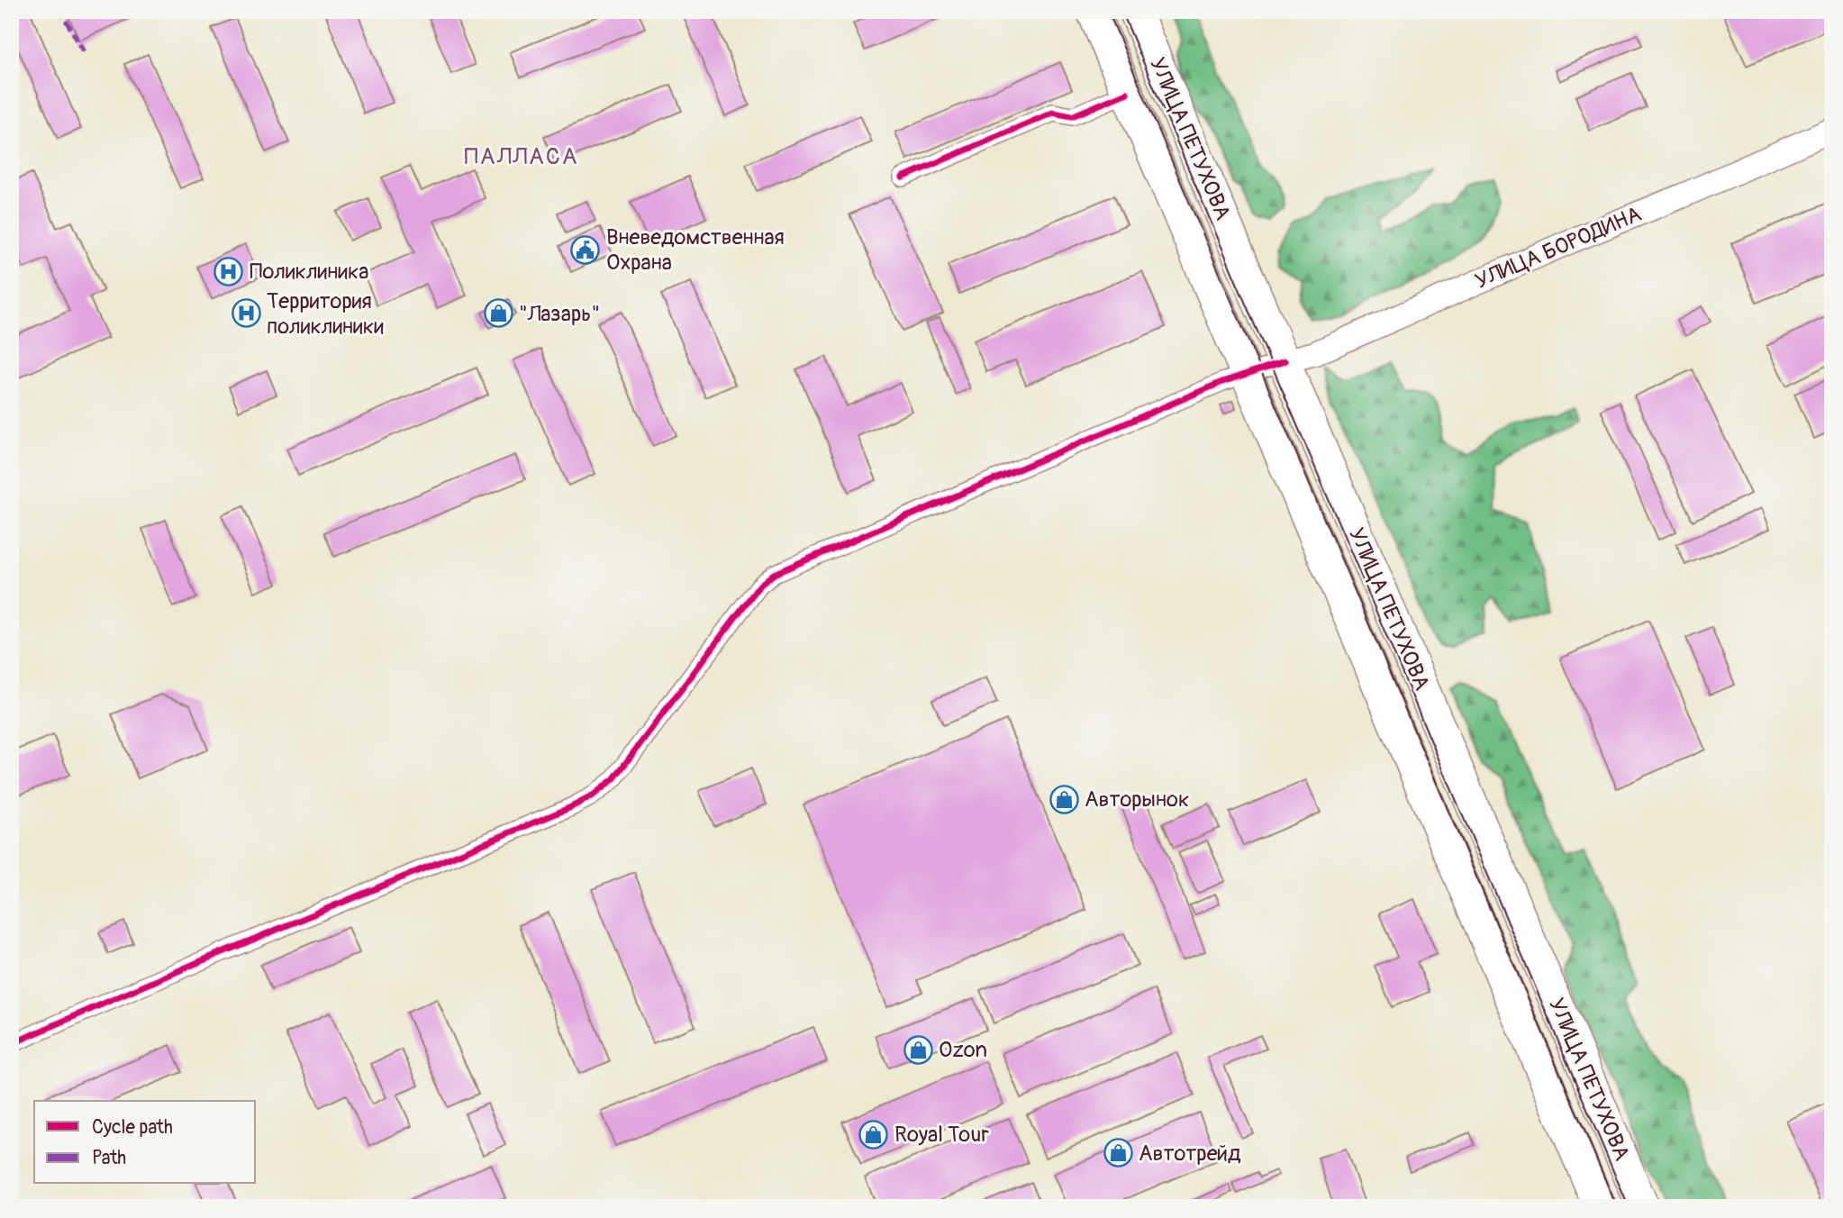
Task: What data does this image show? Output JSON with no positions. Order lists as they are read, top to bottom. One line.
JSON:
{"streets":{"highway":["УЛИЦА ПЕТУХОВА"],"main road":["УЛИЦА БОРОДИНА"]},"crossings":[["УЛИЦА ПЕТУХОВА","УЛИЦА БОРОДИНА"]],"districts":["ПАЛЛАСА"],"places":{"public building":["Вневедомственная Охрана"],"hospital":["Поликлиника","Территория поликлиники"],"shop":["\"Лазарь\"","Авторынок","Ozon","Royal Tour","Автотрейд"]},"legend":["Cycle path","Path"]}
